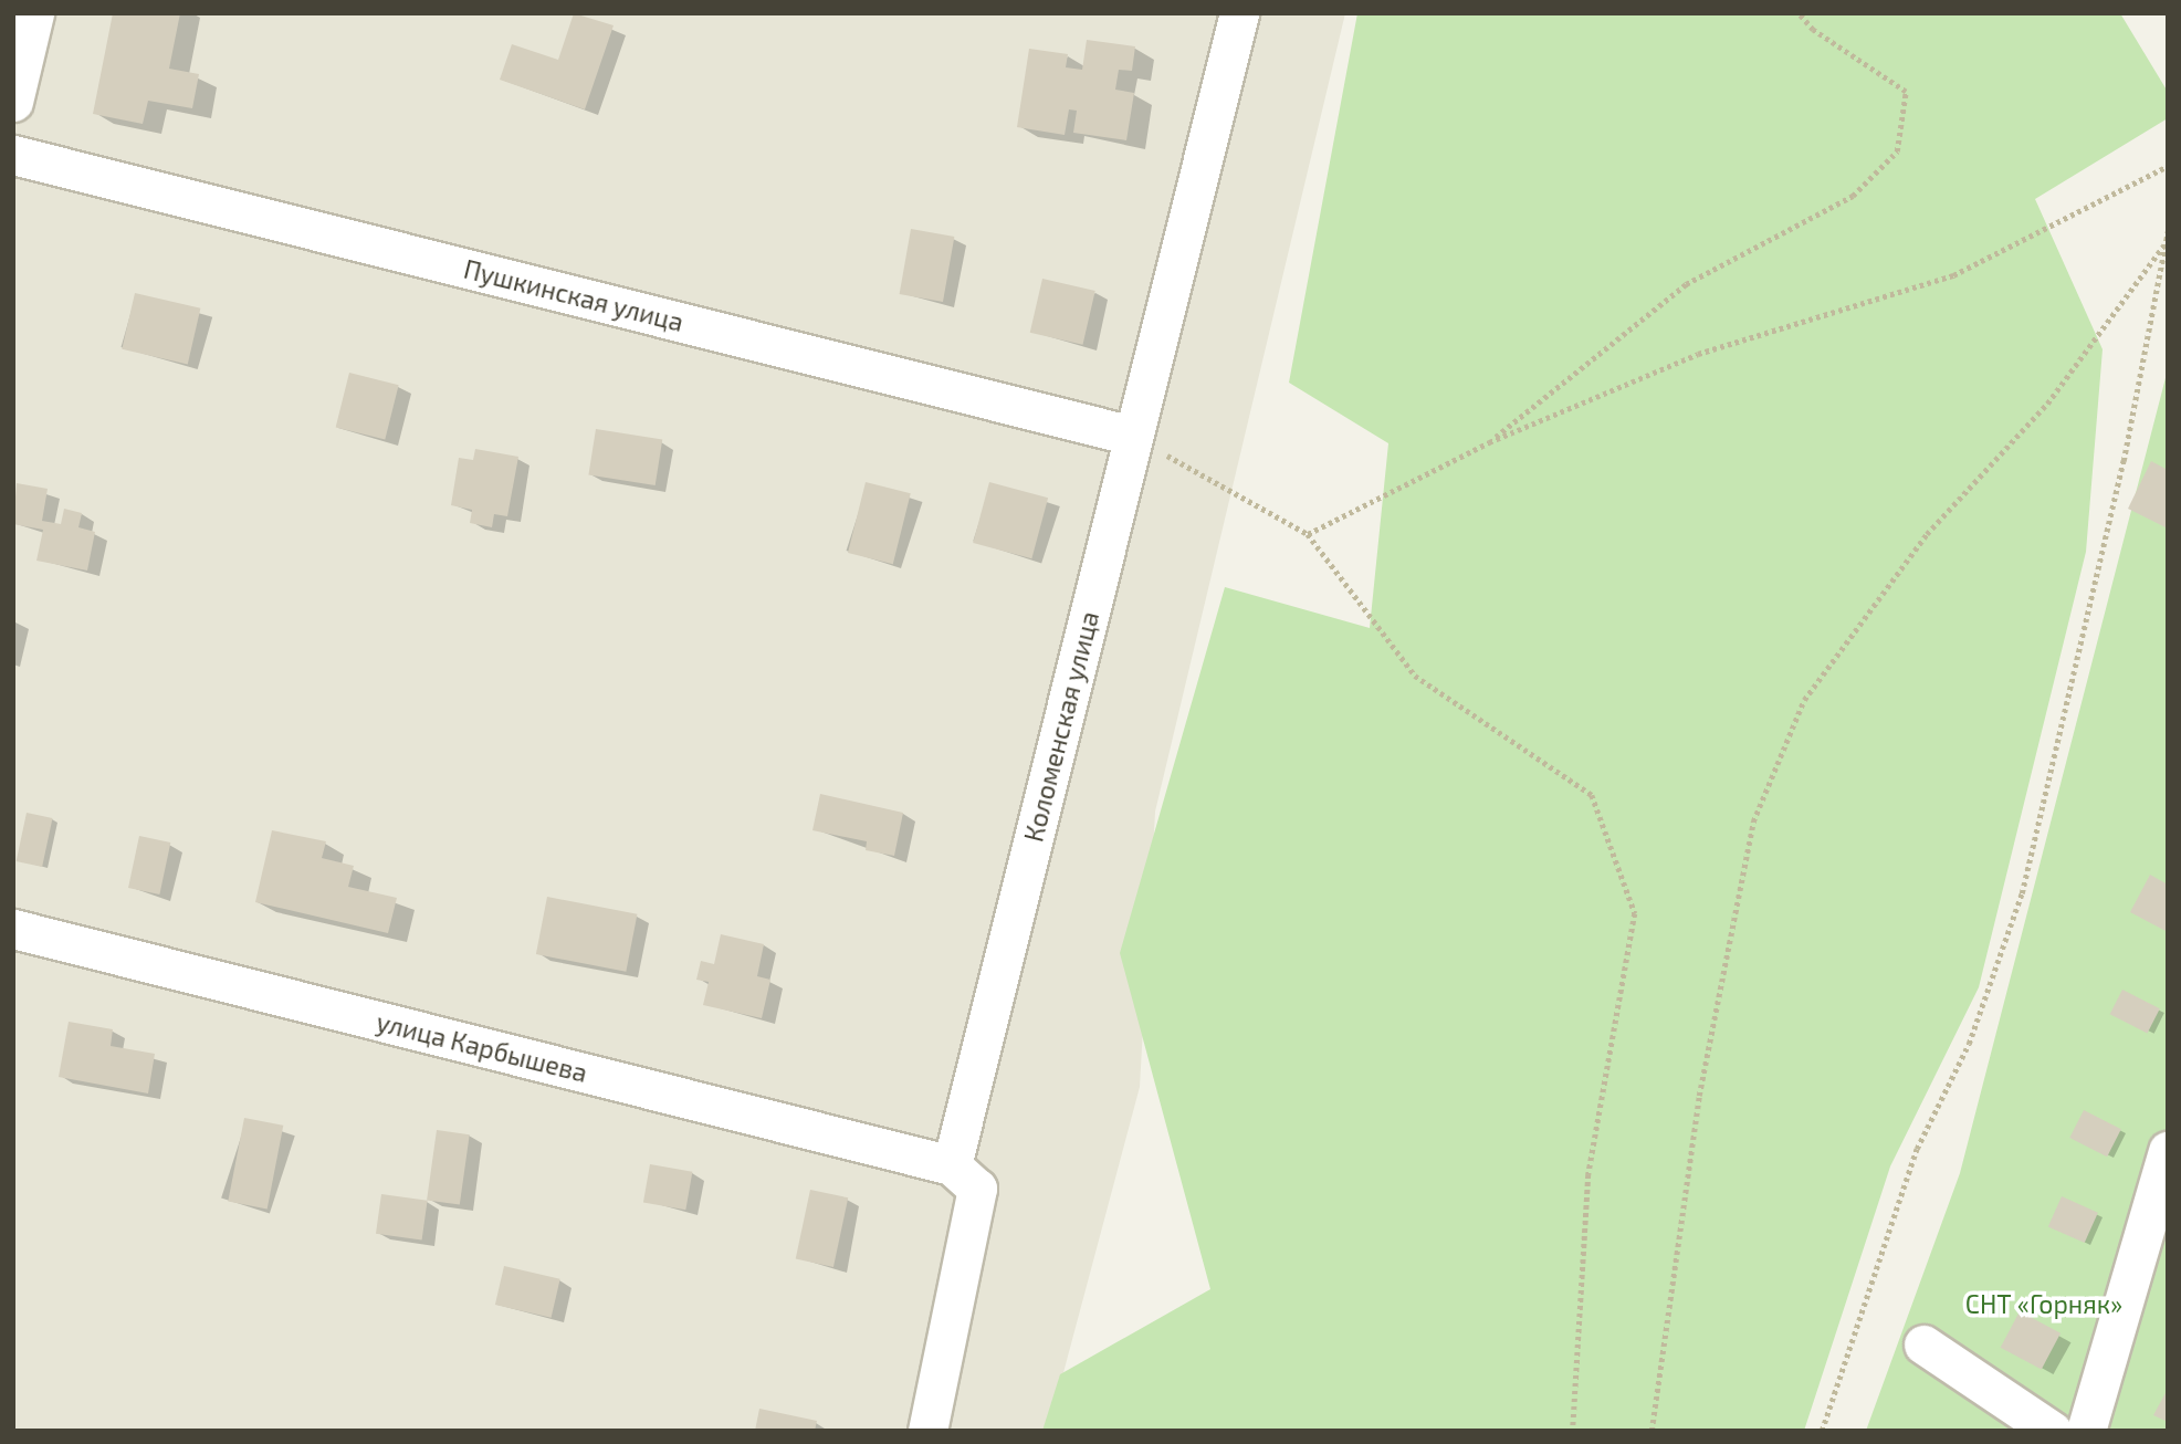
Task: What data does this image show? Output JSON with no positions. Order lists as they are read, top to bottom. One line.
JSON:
{"streets":{"street":["Пушкинская улица","Коломенская улица","улица Карбышева"]},"crossings":[["Пушкинская улица","Коломенская улица"],["Коломенская улица","улица Карбышева"]],"parks":["СНТ «Горняк»"]}
